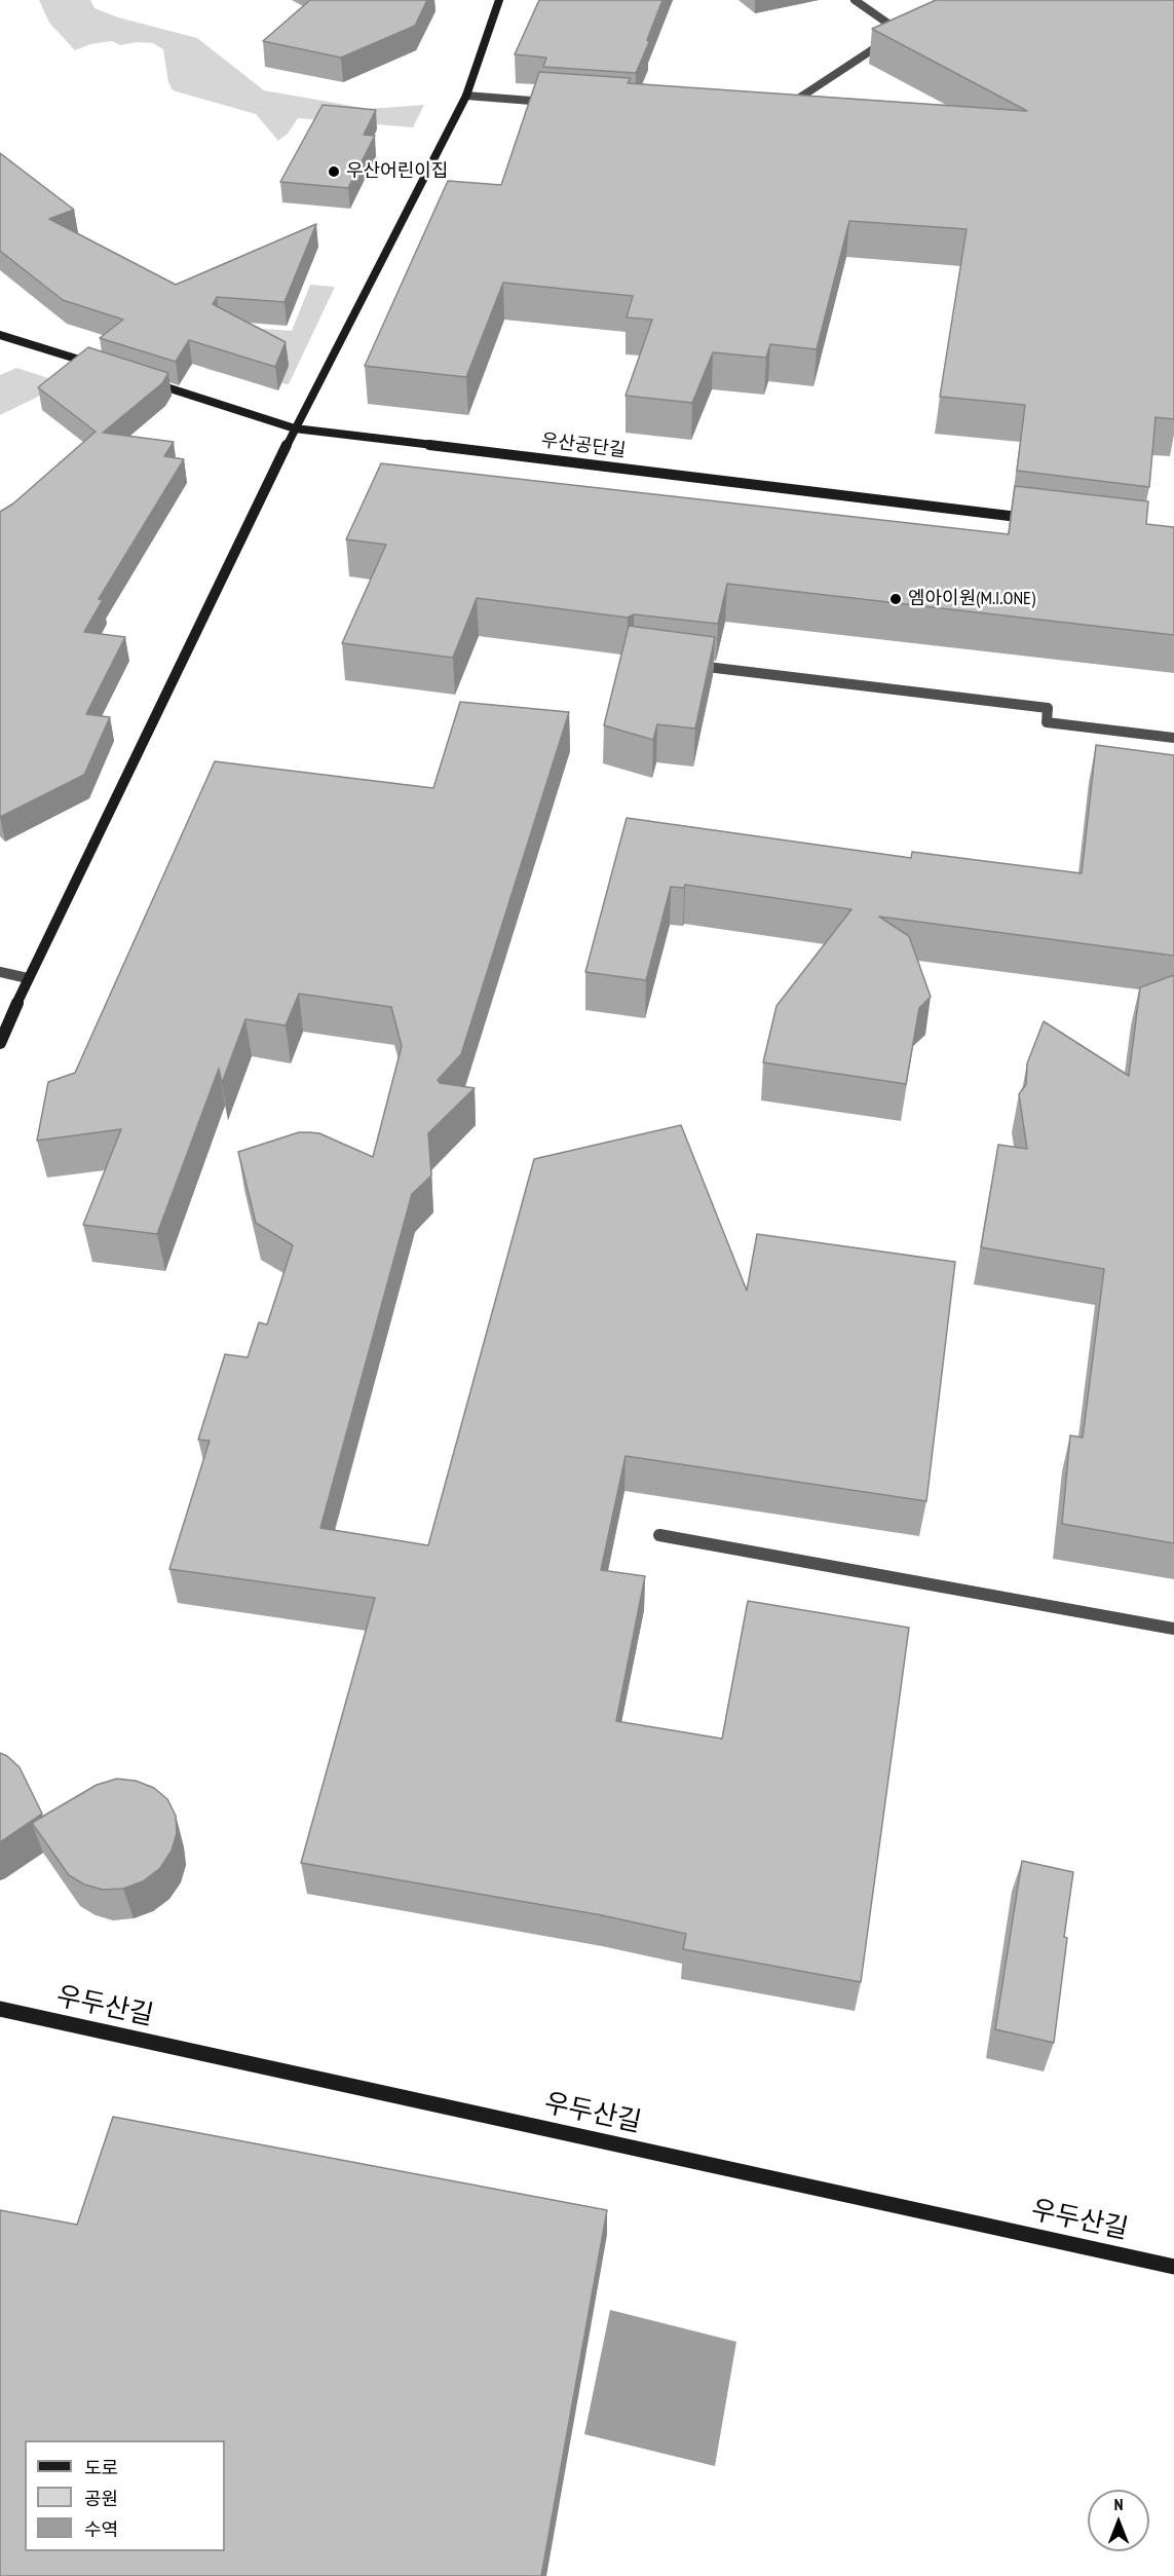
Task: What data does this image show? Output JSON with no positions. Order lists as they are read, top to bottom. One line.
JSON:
{"streets":{"street":["우산공단길","우두산길"]},"places":["우산어린이집","엠아이원(M.I.ONE)"],"legend":["도로","공원","수역"],"north":"top"}
